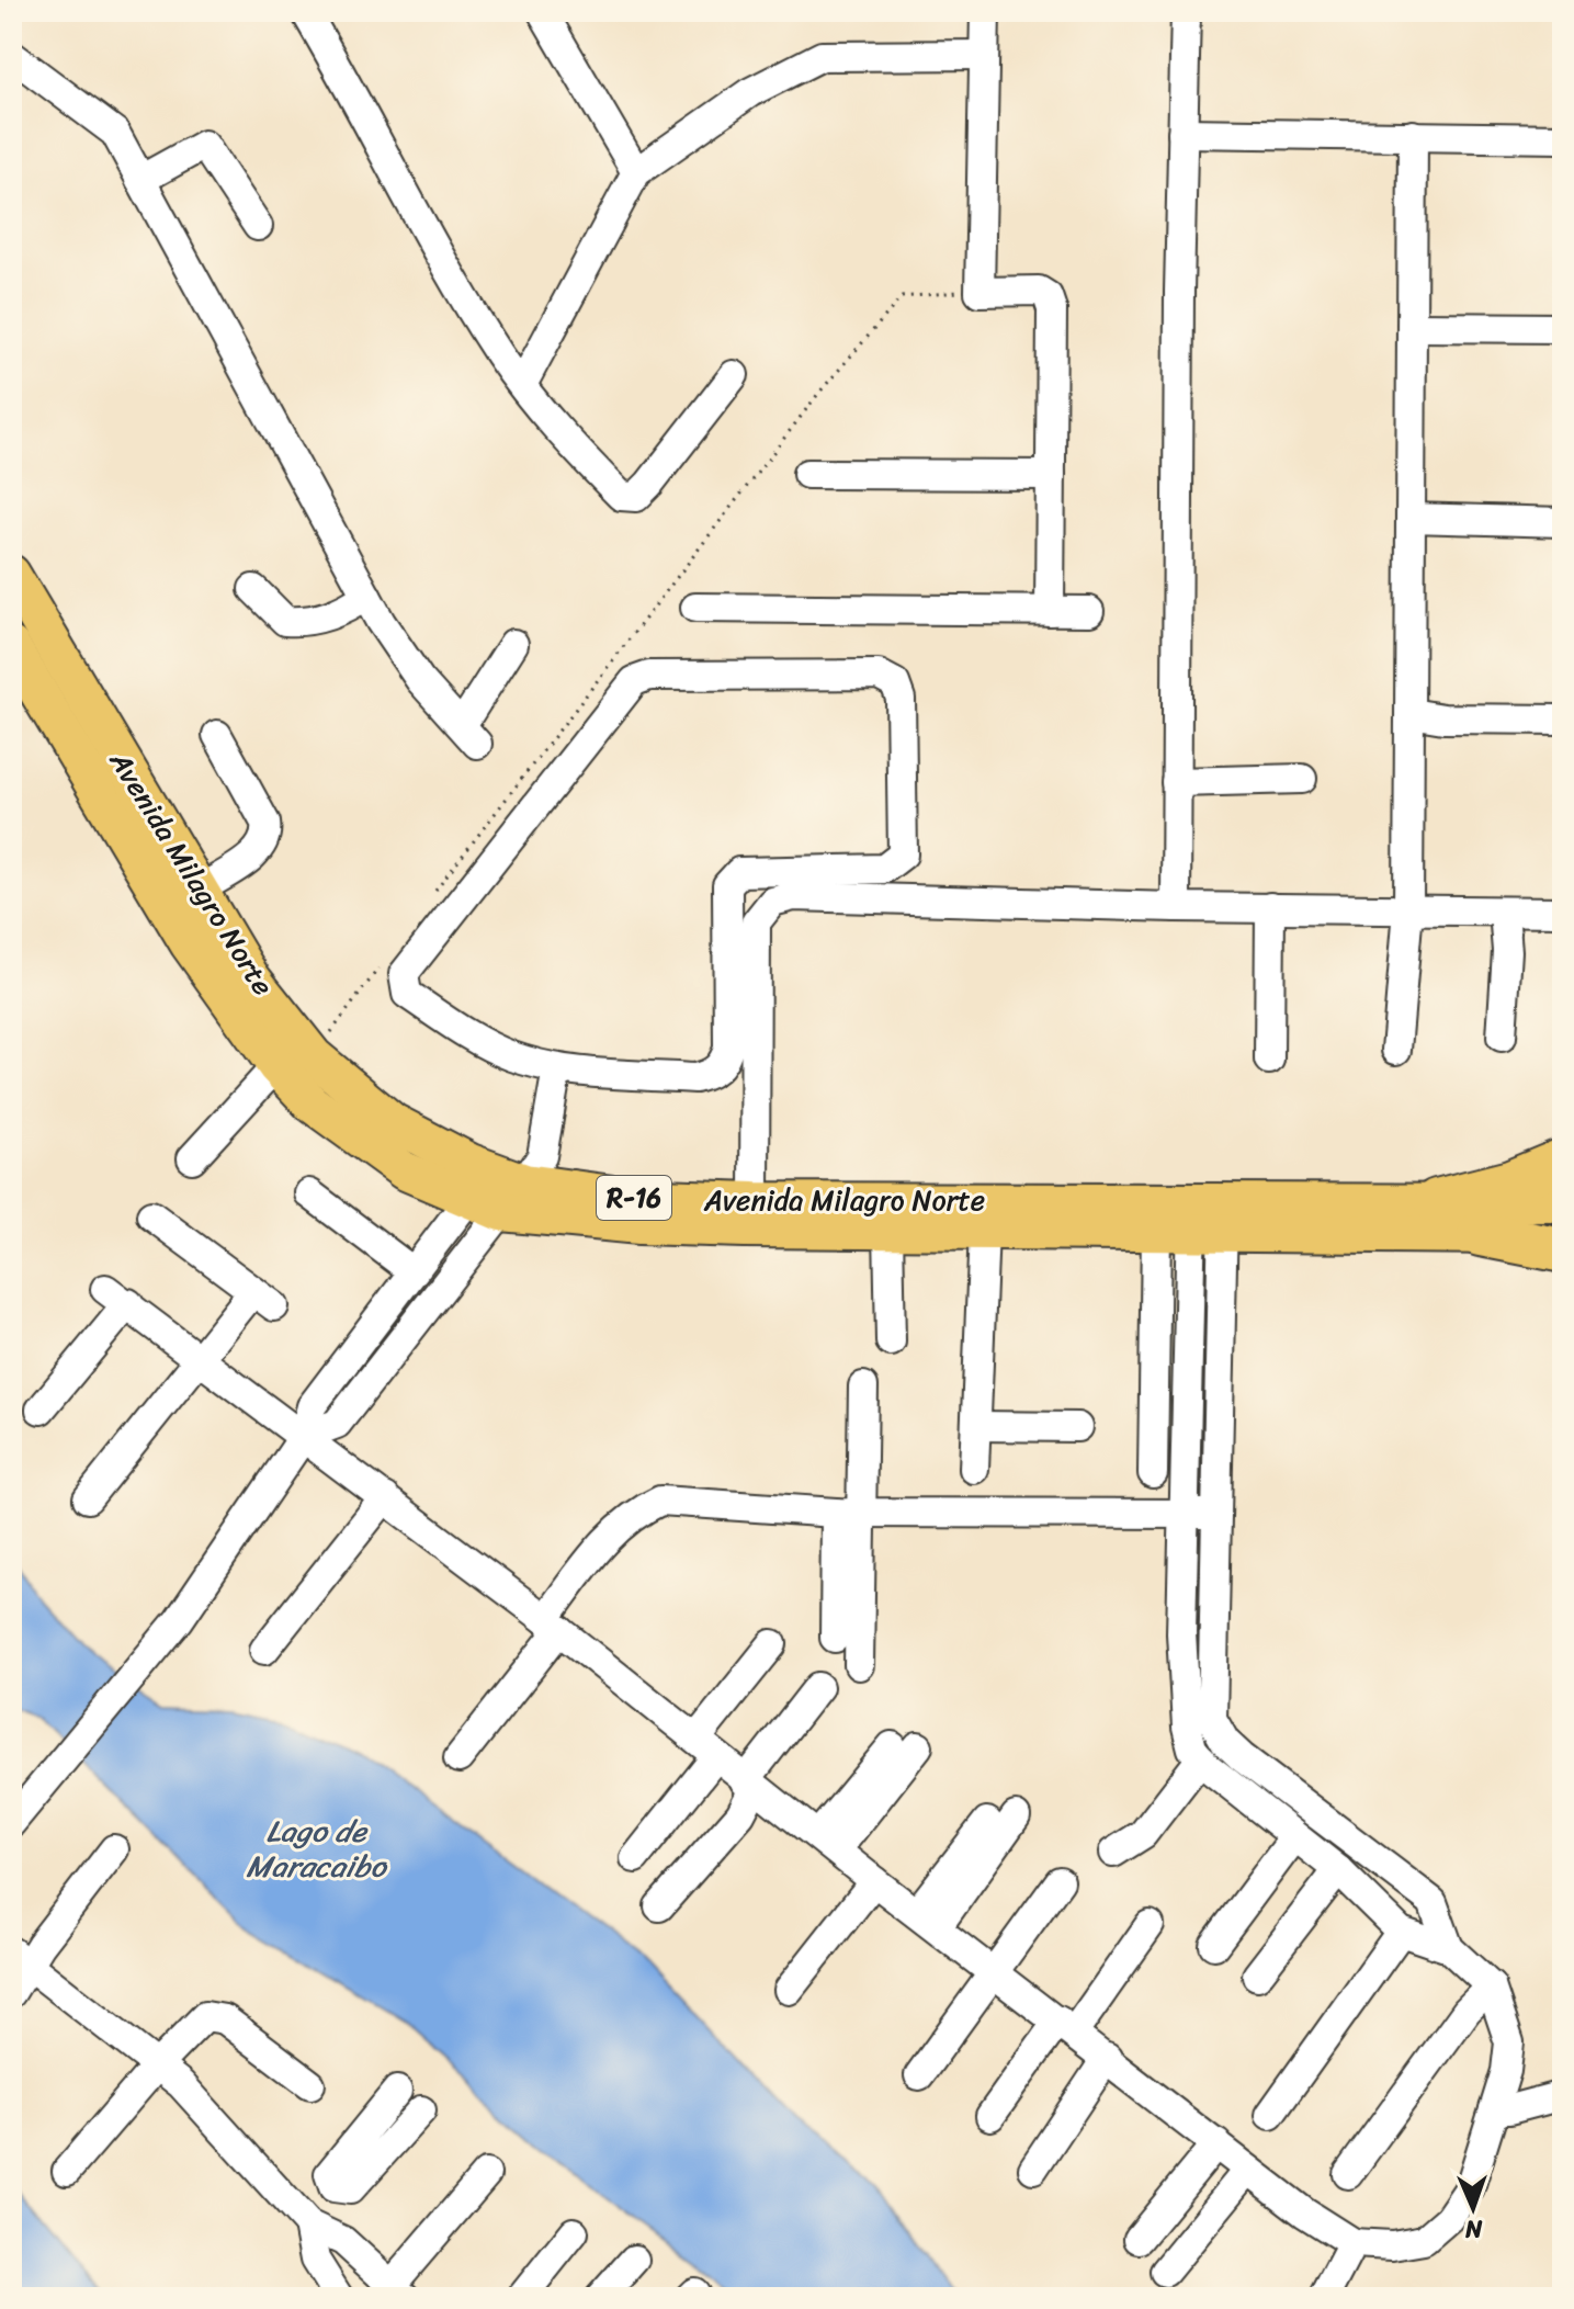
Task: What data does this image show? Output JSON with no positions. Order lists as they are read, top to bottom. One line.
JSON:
{"streets":{"main road":["Avenida Milagro Norte","R-16"]},"water":["Lago de Maracaibo"],"north":"bottom"}
